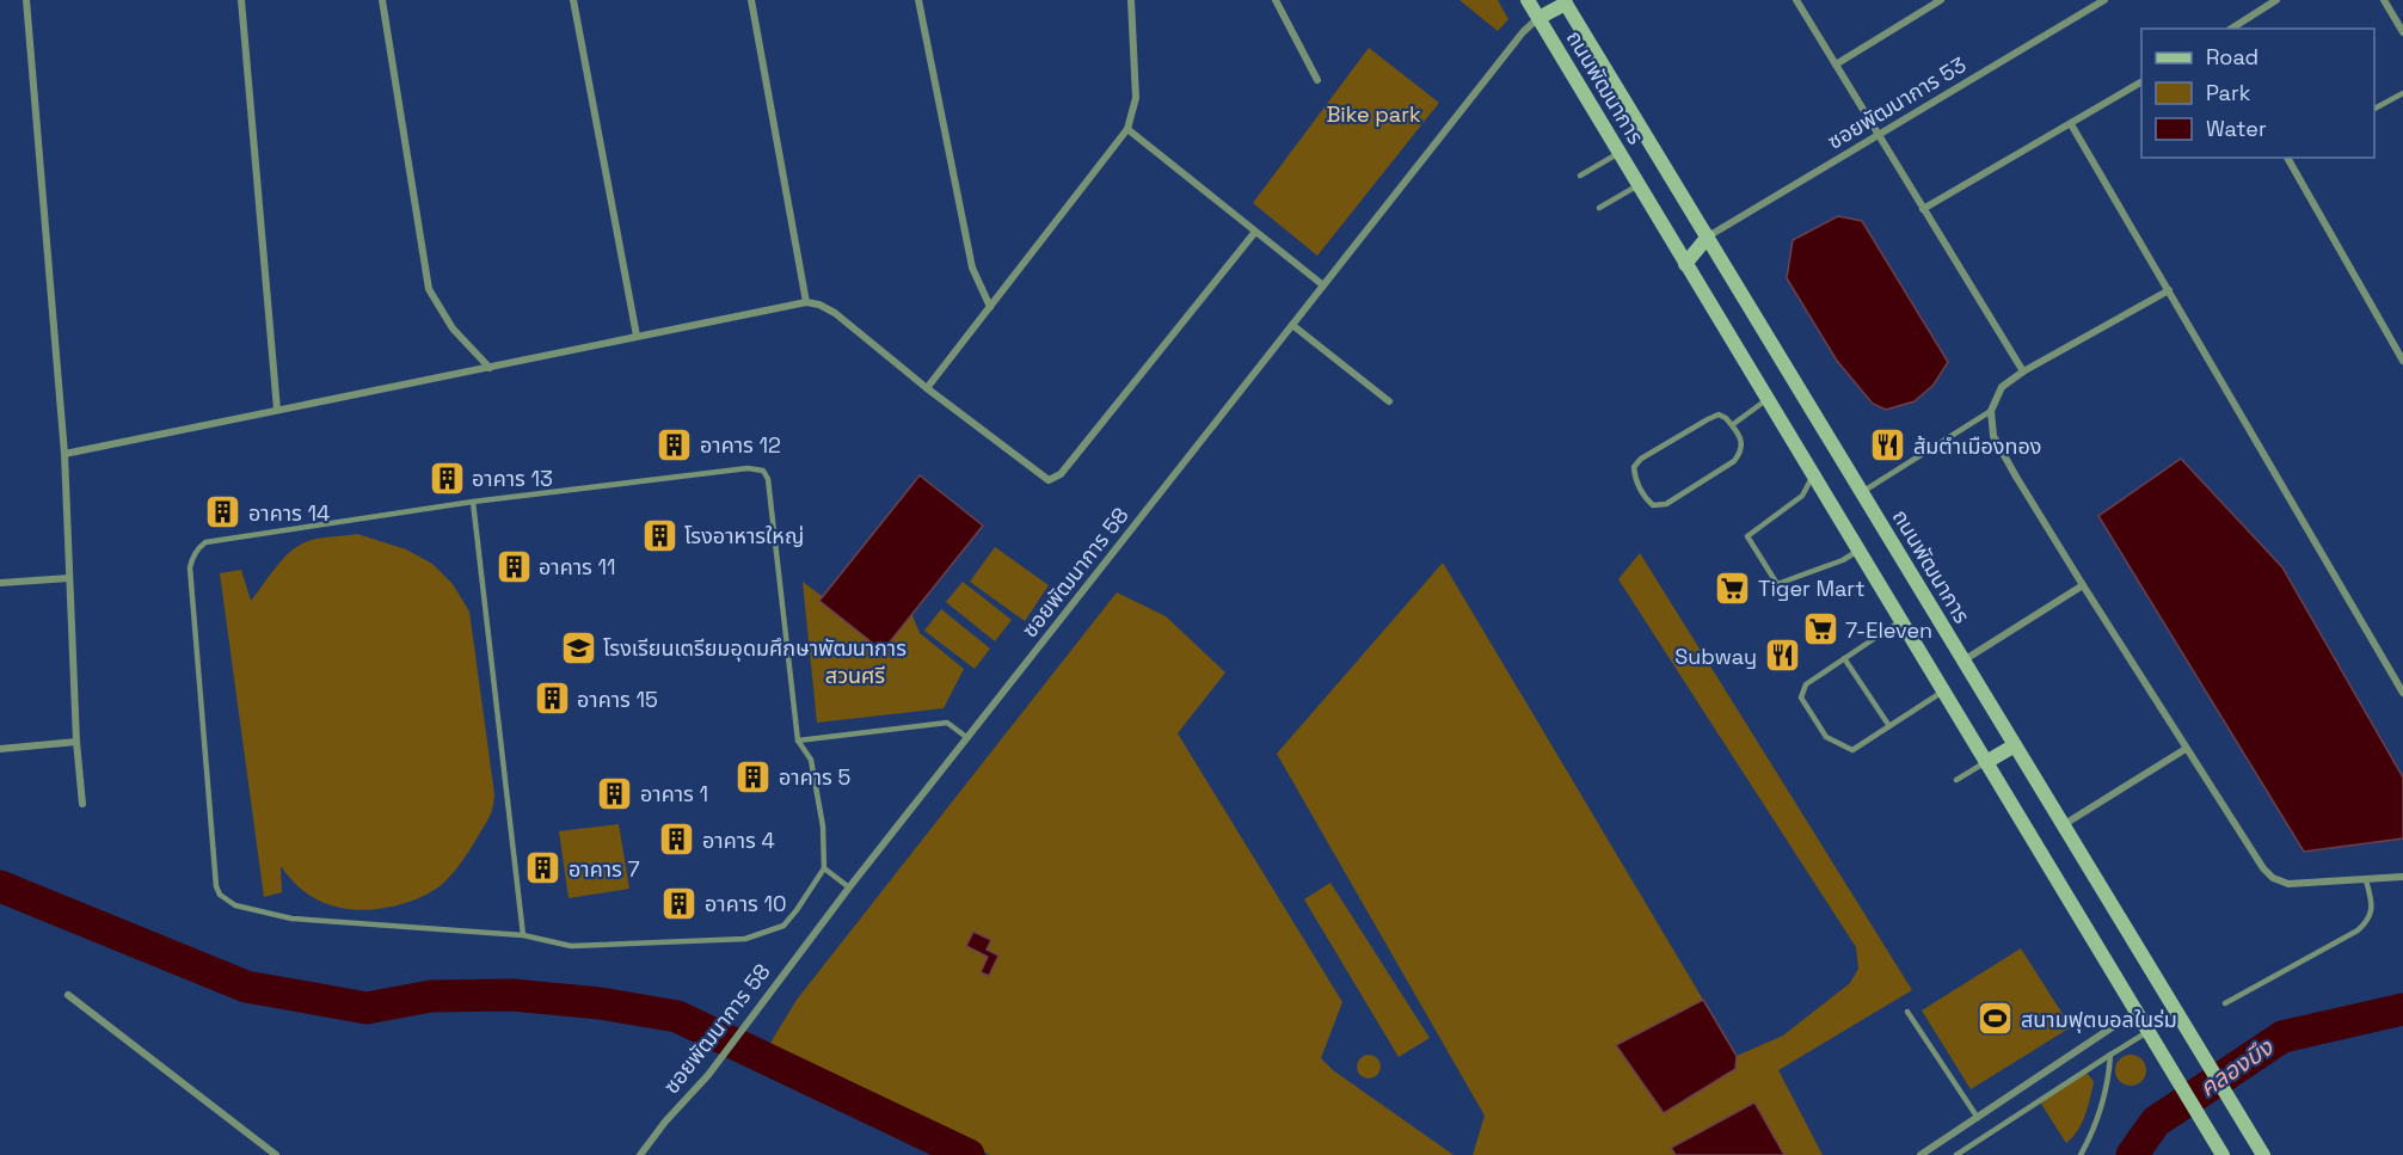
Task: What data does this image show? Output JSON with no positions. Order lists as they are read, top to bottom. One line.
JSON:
{"streets":{"main road":["ถนนพัฒนาการ"],"street":["ซอยพัฒนาการ 53","ซอยพัฒนาการ 58"]},"crossings":[["ถนนพัฒนาการ","ซอยพัฒนาการ 53"],["ถนนพัฒนาการ","ซอยพัฒนาการ 58"]],"water":["คลองบึง"],"parks":["Bike park","สวนศรี"],"places":{"building":["อาคาร 12","อาคาร 13","อาคาร 14","โรงอาหารใหญ่","อาคาร 11","อาคาร 15","อาคาร 5","อาคาร 1","อาคาร 4","อาคาร 7","อาคาร 10"],"restaurant":["ส้มตำเมืองทอง","Subway"],"supermarket":["Tiger Mart","7-Eleven"],"school or university":["โรงเรียนเตรียมอุดมศึกษาพัฒนาการ"],"sports":["สนามฟุตบอลในร่ม"]},"legend":["Road","Park","Water"]}
